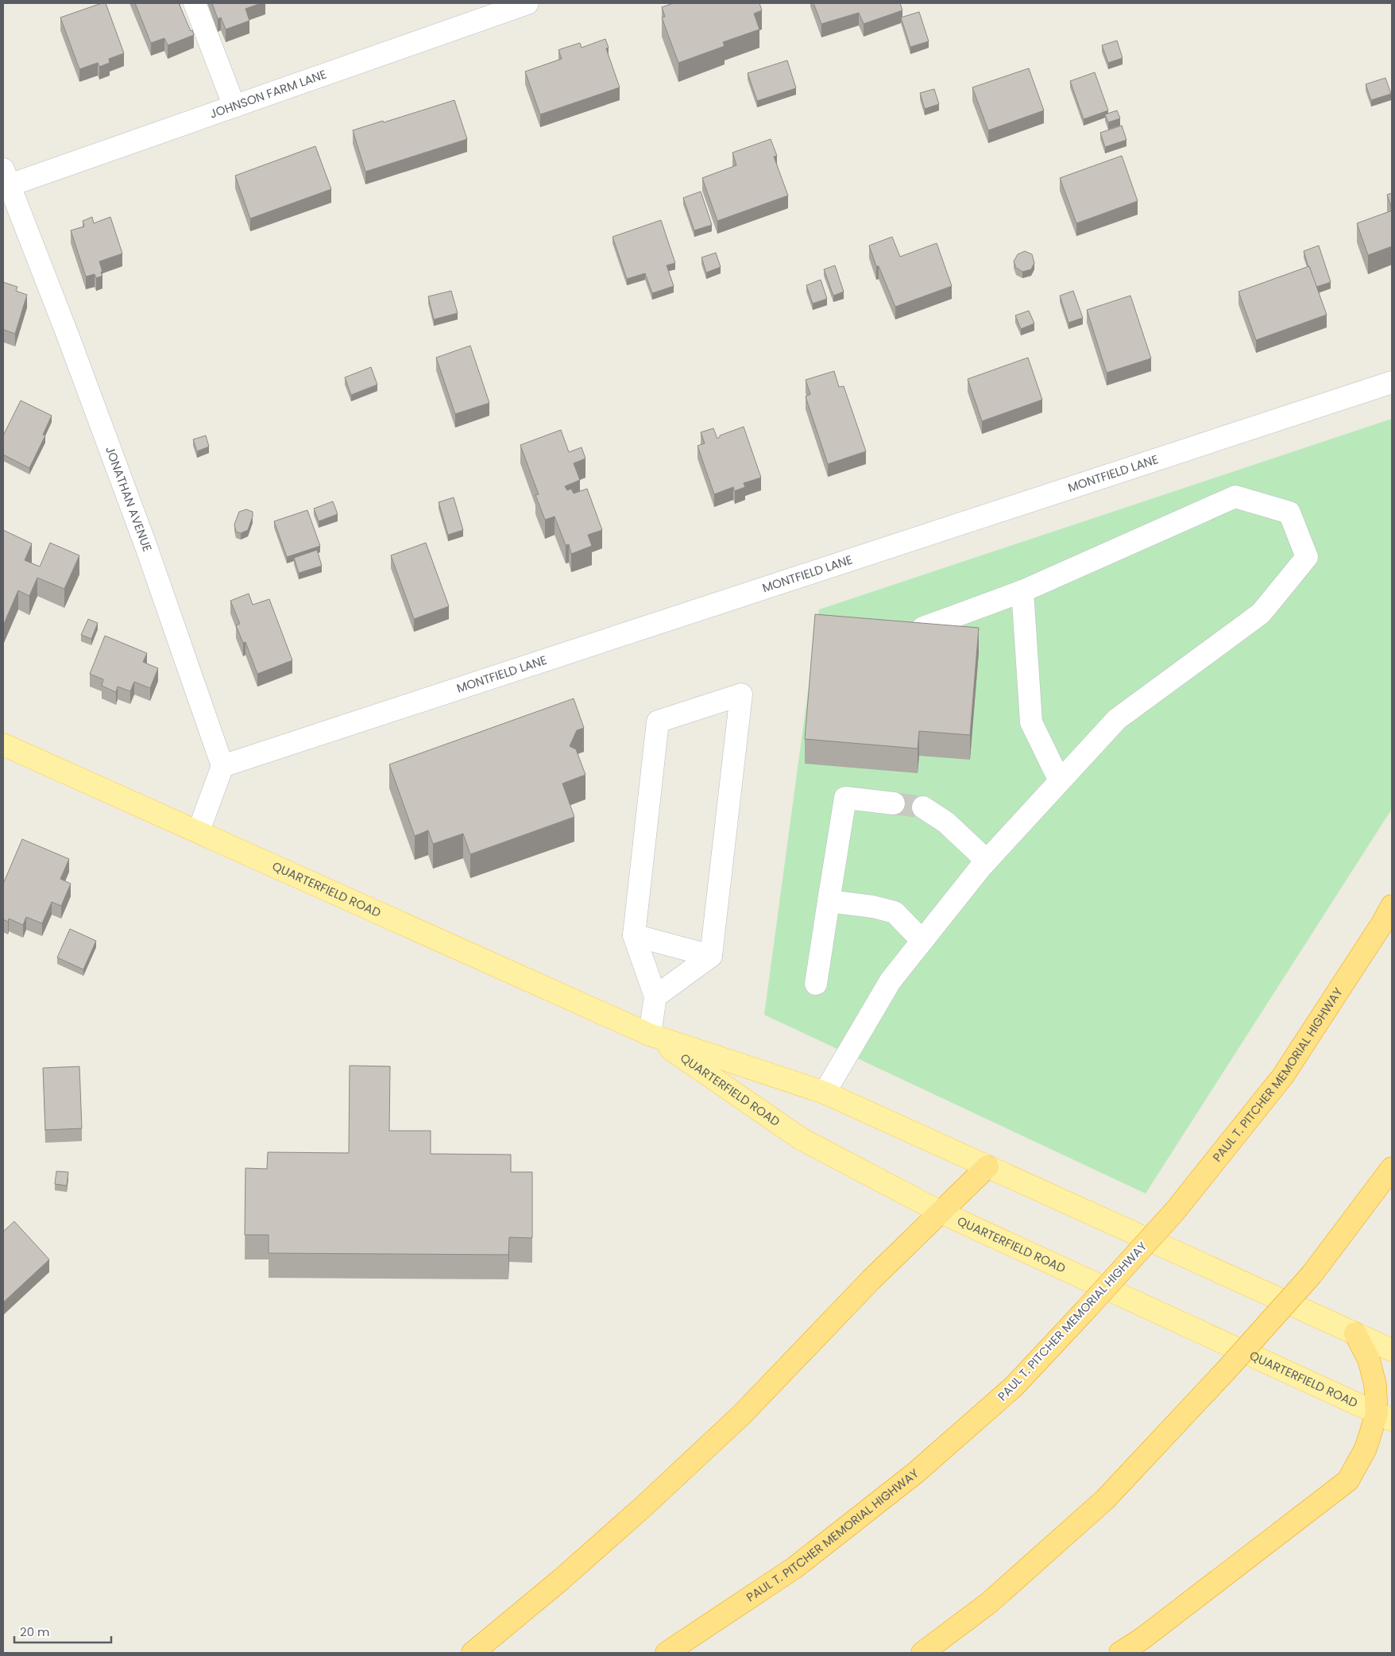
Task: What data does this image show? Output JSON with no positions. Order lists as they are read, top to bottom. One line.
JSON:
{"streets":{"highway":["PAUL T. PITCHER MEMORIAL HIGHWAY"],"main road":["QUARTERFIELD ROAD"],"street":["JOHNSON FARM LANE","MONTFIELD LANE","JONATHAN AVENUE"]},"crossings":[["JOHNSON FARM LANE","JONATHAN AVENUE"],["MONTFIELD LANE","JONATHAN AVENUE"]],"scale_bar":"20 m"}
